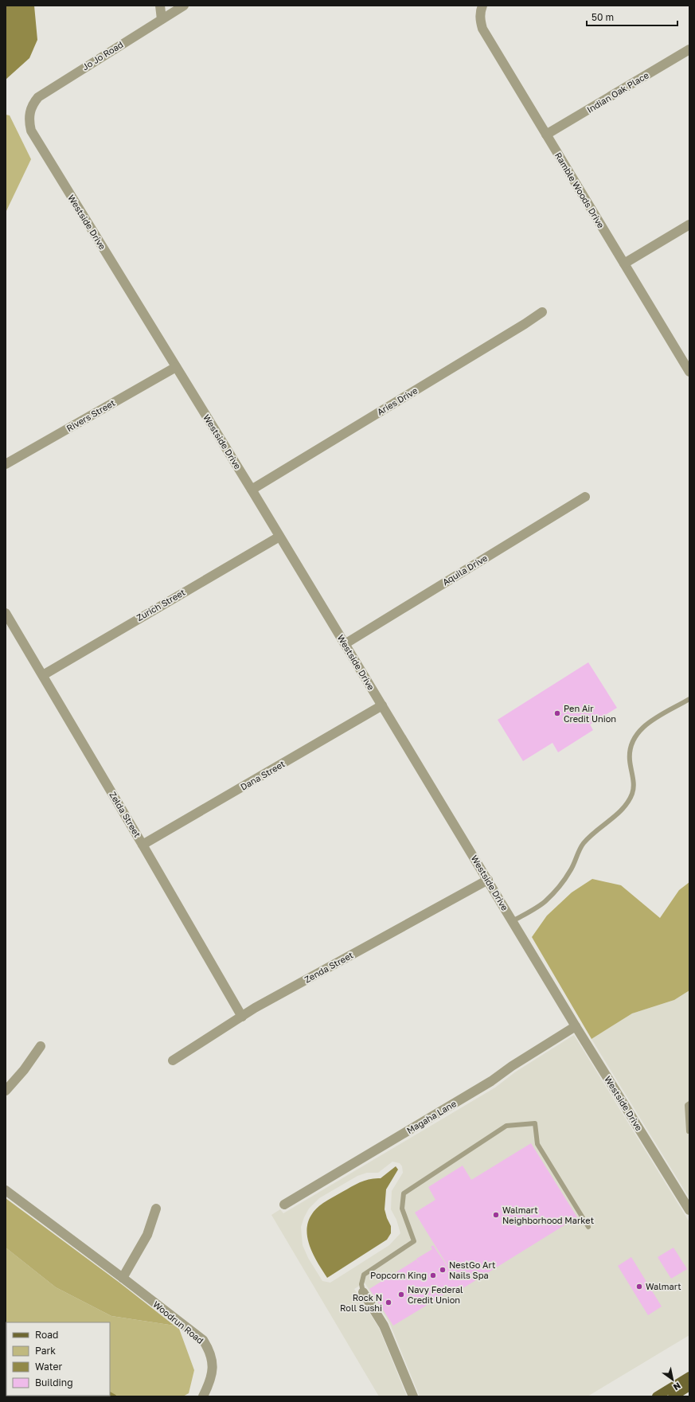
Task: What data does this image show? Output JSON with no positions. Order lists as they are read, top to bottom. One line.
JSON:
{"streets":{"street":["Jo Jo Road","Indian Oak Place","Ramble Woods Drive","Westside Drive","Aries Drive","Rivers Street","Aquila Drive","Zurich Street","Dana Street","Zelda Street","Zenda Street","Magaha Lane","Woodrun Road"]},"crossings":[["Jo Jo Road","Westside Drive"],["Indian Oak Place","Ramble Woods Drive"],["Westside Drive","Aries Drive"],["Westside Drive","Rivers Street"],["Westside Drive","Aquila Drive"],["Westside Drive","Zurich Street"],["Westside Drive","Dana Street"],["Westside Drive","Zenda Street"],["Westside Drive","Magaha Lane"],["Zurich Street","Zelda Street"],["Dana Street","Zelda Street"],["Zelda Street","Zenda Street"]],"places":["Pen Air Credit Union","Walmart Neighborhood Market","NestGo Art Nails Spa","Popcorn King","Walmart","Navy Federal Credit Union","Rock N Roll Sushi"],"legend":["Road","Park","Water","Building"],"scale_bar":"50 m","north":"bottom right"}
